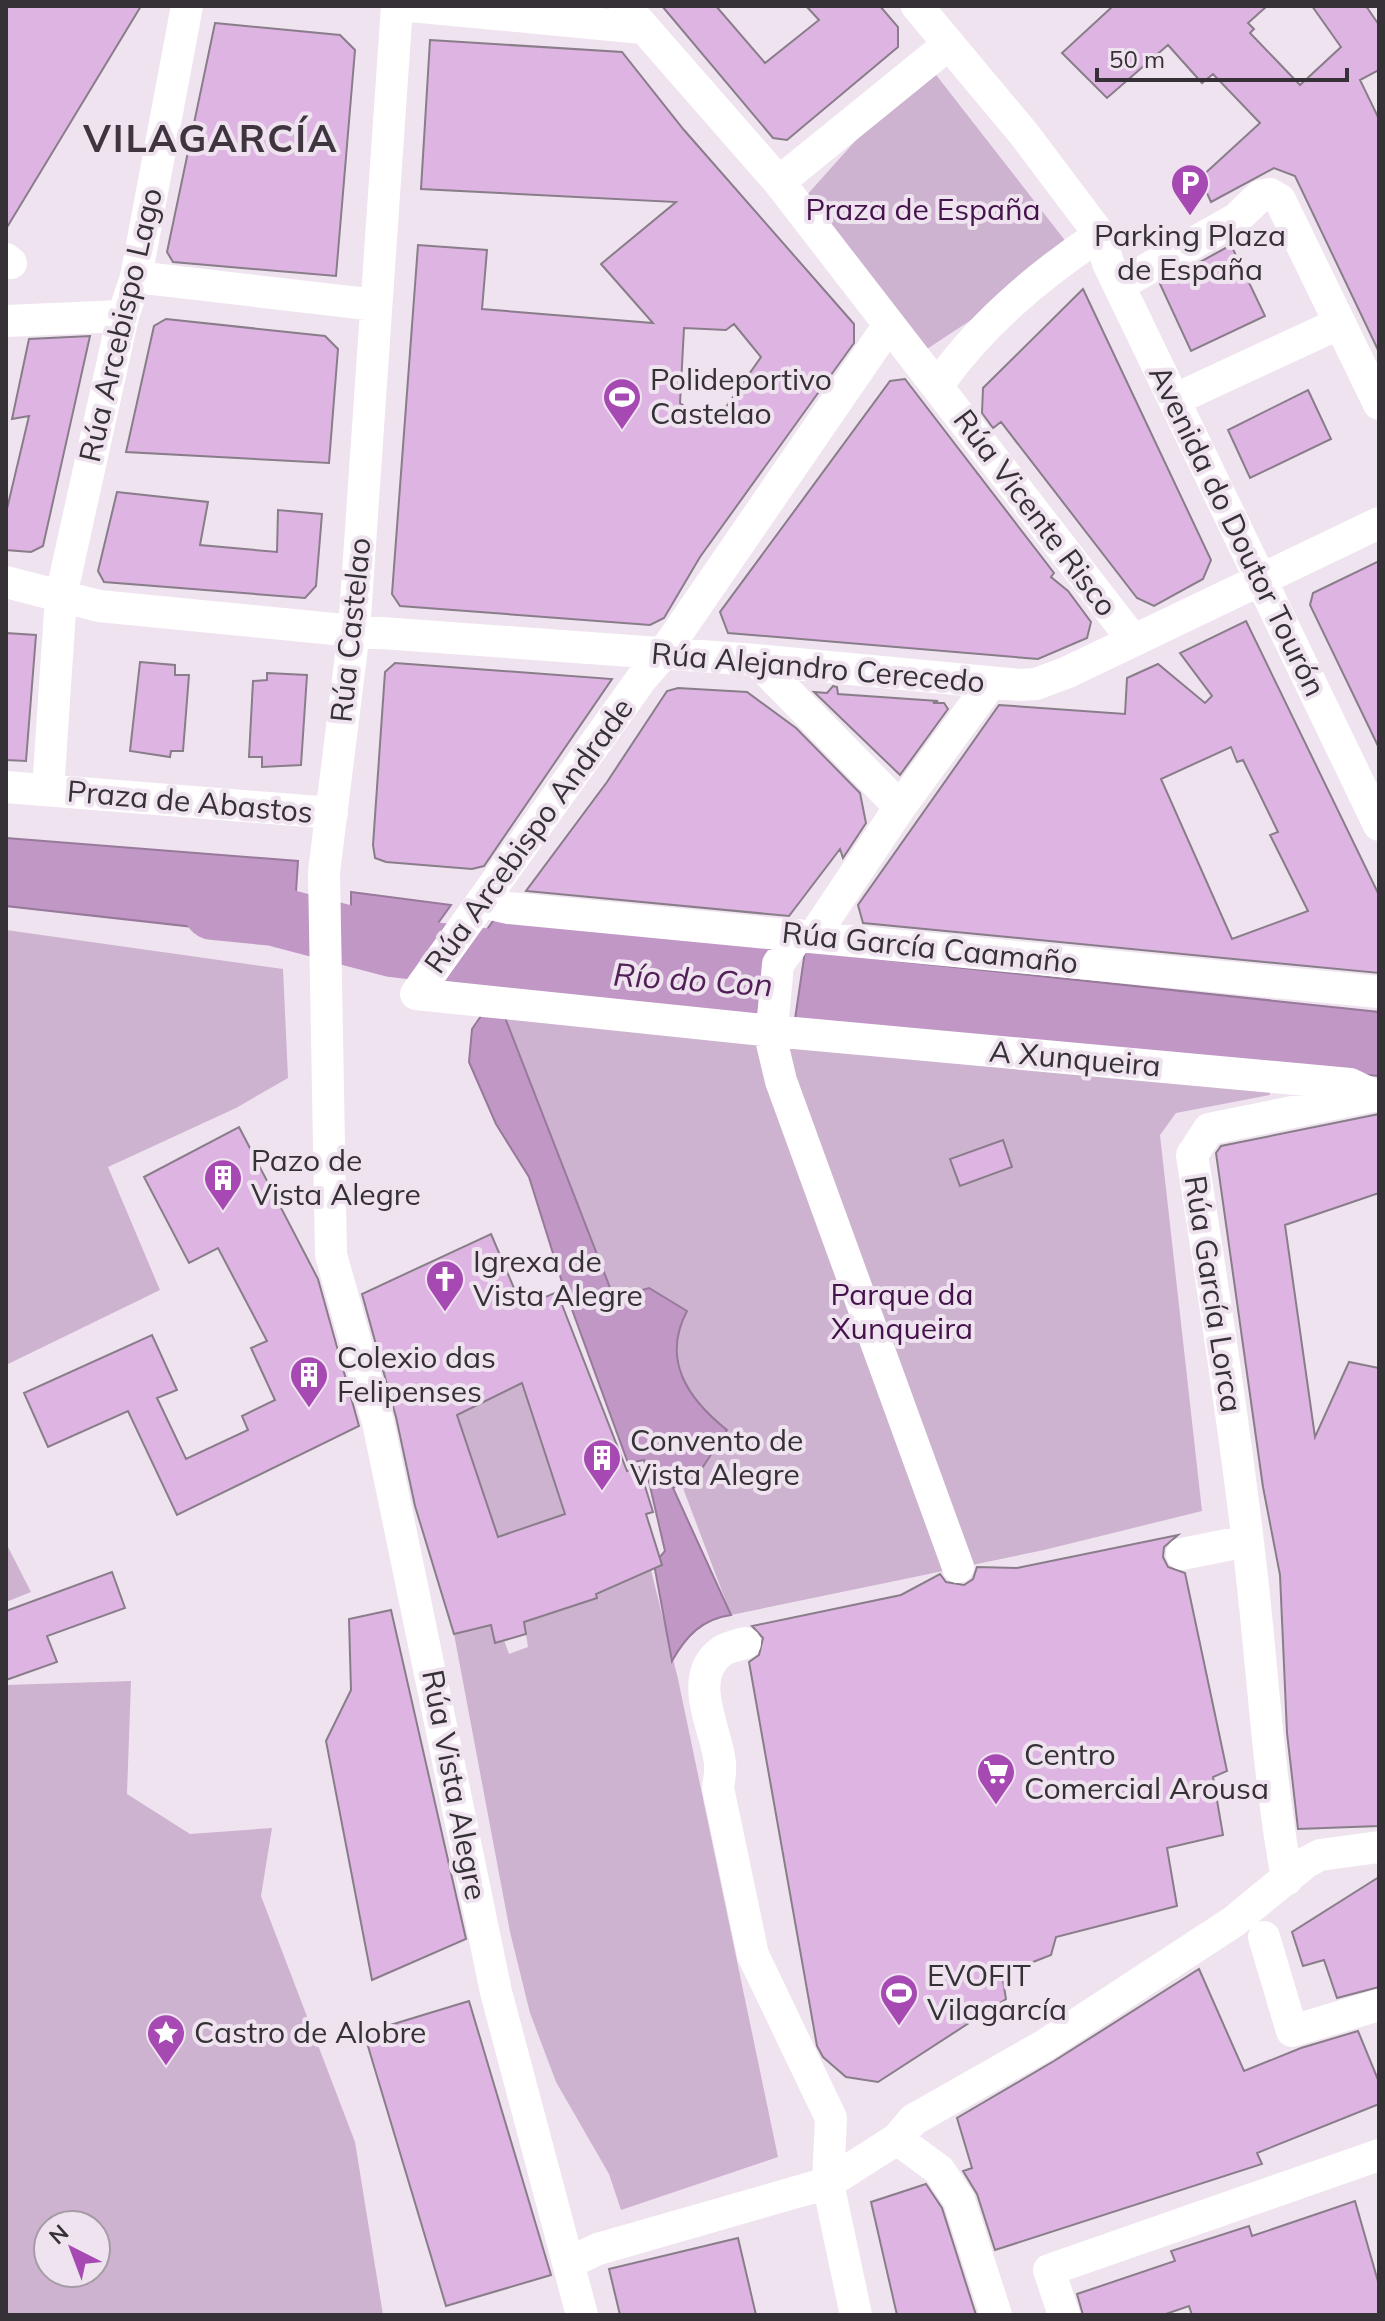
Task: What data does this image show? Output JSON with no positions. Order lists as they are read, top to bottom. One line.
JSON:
{"streets":{"street":["Rúa Arcebispo Lago","Rúa Vicente Risco","Avenida do Doutor Tourón","Rúa Castelao","Rúa Alejandro Cerecedo","Praza de Abastos","Rúa Arcebispo Andrade","Rúa García Caamaño","A Xunqueira","Rúa García Lorca","Rúa Vista Alegre"]},"crossings":[["Rúa Arcebispo Lago","Rúa Alejandro Cerecedo"],["Rúa Arcebispo Lago","Praza de Abastos"],["Rúa Vicente Risco","Rúa Alejandro Cerecedo"],["Avenida do Doutor Tourón","Rúa Alejandro Cerecedo"],["Rúa Castelao","Rúa Alejandro Cerecedo"],["Rúa Castelao","Praza de Abastos"],["Rúa Castelao","Rúa Vista Alegre"],["Rúa Alejandro Cerecedo","Praza de Abastos"],["Rúa Alejandro Cerecedo","Rúa Arcebispo Andrade"],["Rúa Arcebispo Andrade","Rúa García Caamaño"],["Rúa Arcebispo Andrade","A Xunqueira"],["A Xunqueira","Rúa García Lorca"]],"districts":["VILAGARCÍA"],"water":["Río do Con"],"parks":["Praza de España","Parque da Xunqueira"],"places":{"parking":["Parking Plaza de España"],"sports":["Polideportivo Castelao","EVOFIT Vilagarcía"],"building":["Pazo de Vista Alegre","Colexio das Felipenses","Convento de Vista Alegre"],"church":["Igrexa de Vista Alegre"],"supermarket":["Centro Comercial Arousa"],"place":["Castro de Alobre"]},"scale_bar":"50 m","north":"top left"}
